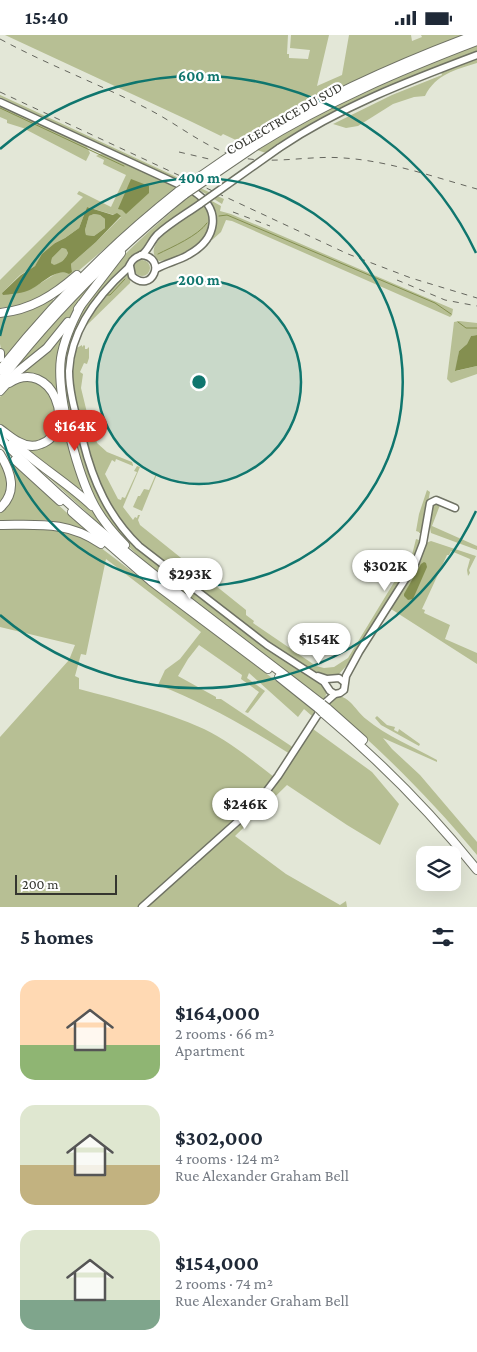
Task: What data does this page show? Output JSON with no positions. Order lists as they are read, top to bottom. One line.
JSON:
{"streets":{"highway":["COLLECTRICE DU SUD"]},"scale_bar":"200 m","page":{"status":"15:40","price":["$164K","$302K","$293K","$154K","$246K"],"scale":"200 m","heading":"5 homes","list":[{"name":"$164,000","note":"2 rooms · 66 m² · Apartment"},{"name":"$302,000","note":"4 rooms · 124 m² · Rue Alexander Graham Bell"},{"name":"$154,000","note":"2 rooms · 74 m² · Rue Alexander Graham Bell"}]},"rings":["600 m","400 m","200 m"]}
